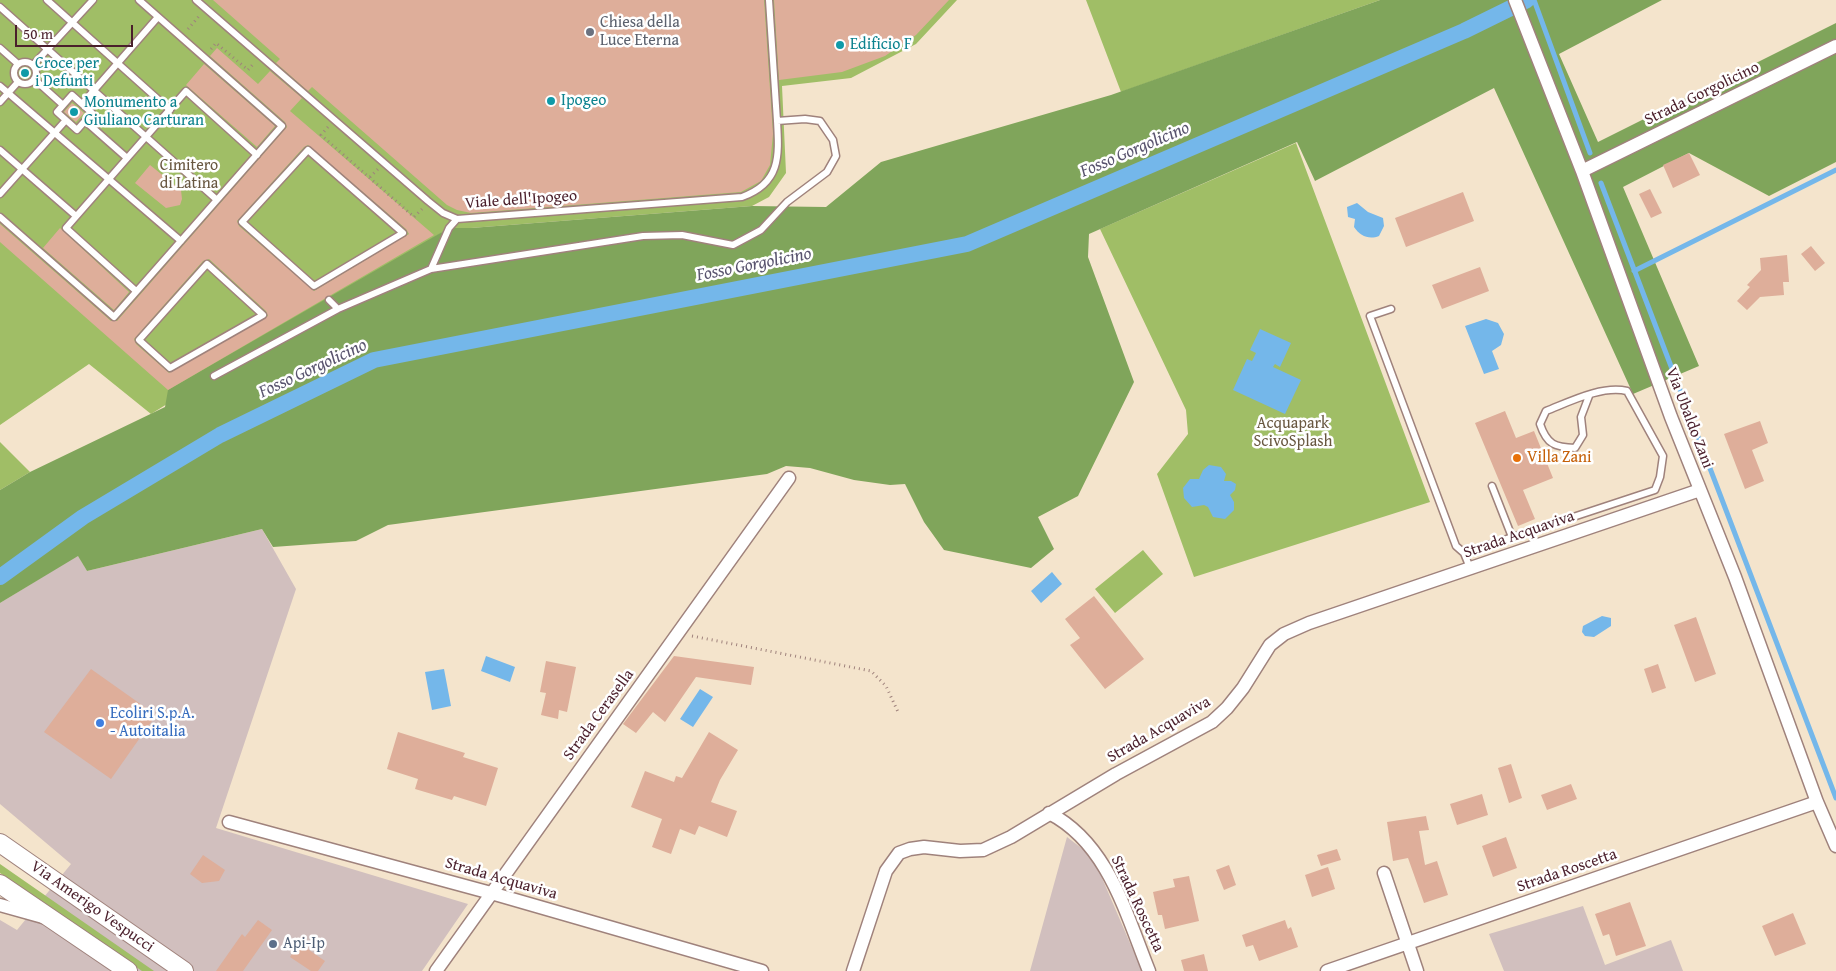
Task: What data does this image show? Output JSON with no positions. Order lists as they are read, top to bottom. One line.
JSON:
{"streets":{"street":["Strada Gorgolicino","Via Ubaldo Zani","Strada Acquaviva","Strada Cerasella","Strada Roscetta","Via Amerigo Vespucci"],"lane":["Viale dell'Ipogeo"]},"crossings":[["Strada Gorgolicino","Via Ubaldo Zani"],["Via Ubaldo Zani","Strada Acquaviva"],["Via Ubaldo Zani","Strada Roscetta"],["Strada Acquaviva","Strada Cerasella"],["Strada Acquaviva","Strada Roscetta"]],"water":["Fosso Gorgolicino"],"parks":["Cimitero di Latina","Acquapark ScivoSplash"],"places":["Chiesa della Luce Eterna","Edificio F","Croce per i Defunti","Ipogeo","Monumento a Giuliano Carturan","Villa Zani","Ecoliri S.p.A. - Autoitalia","Api-Ip"],"scale_bar":"50 m"}
